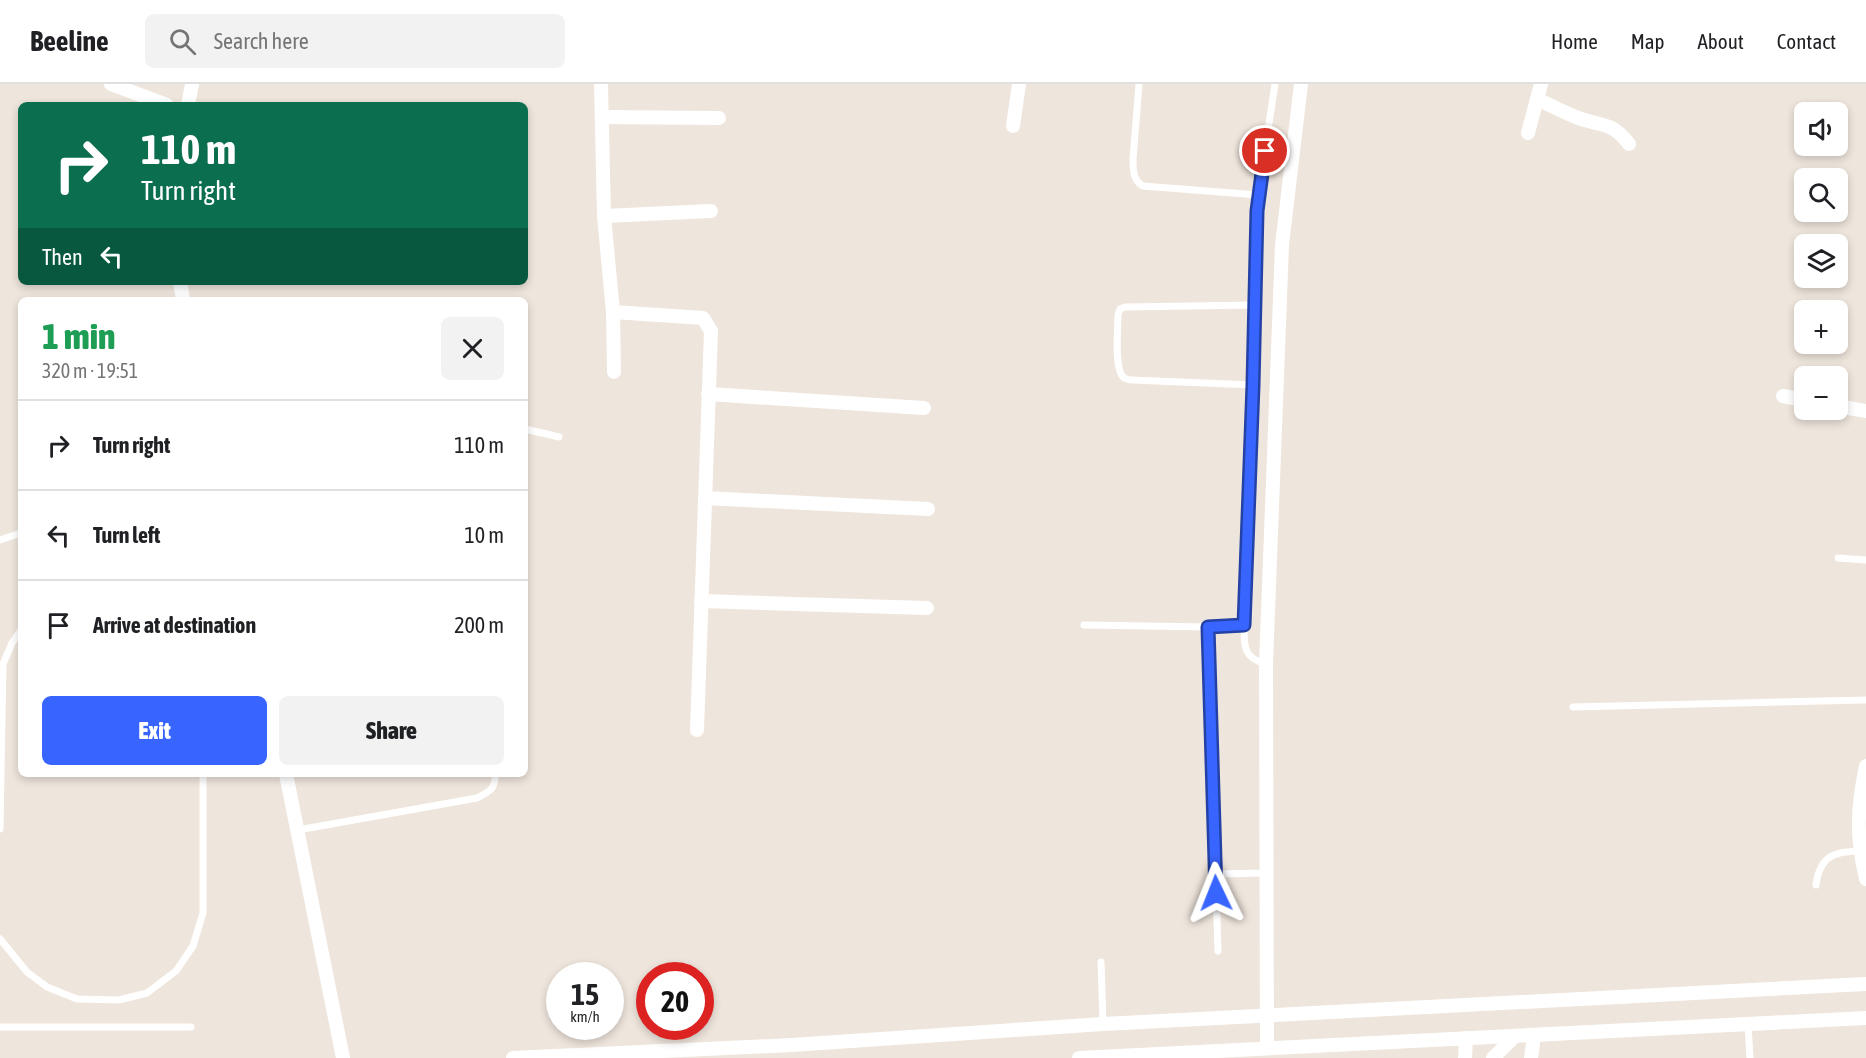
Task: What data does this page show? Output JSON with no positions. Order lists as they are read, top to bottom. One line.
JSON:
{"page":{"header":"Beeline","search":"Search here","nav":["Home","Map","About","Contact"],"map_buttons":["+","−"],"turn":["110 m","Turn right"],"then":"Then","heading":["1 min","320 m · 19:51"],"list":[{"name":"Turn right","value":"110 m"},{"name":"Turn left","value":"10 m"},{"name":"Arrive at destination","value":"200 m"}],"buttons":["Exit","Share"],"speed":"15 km/h","limit":"20"}}
